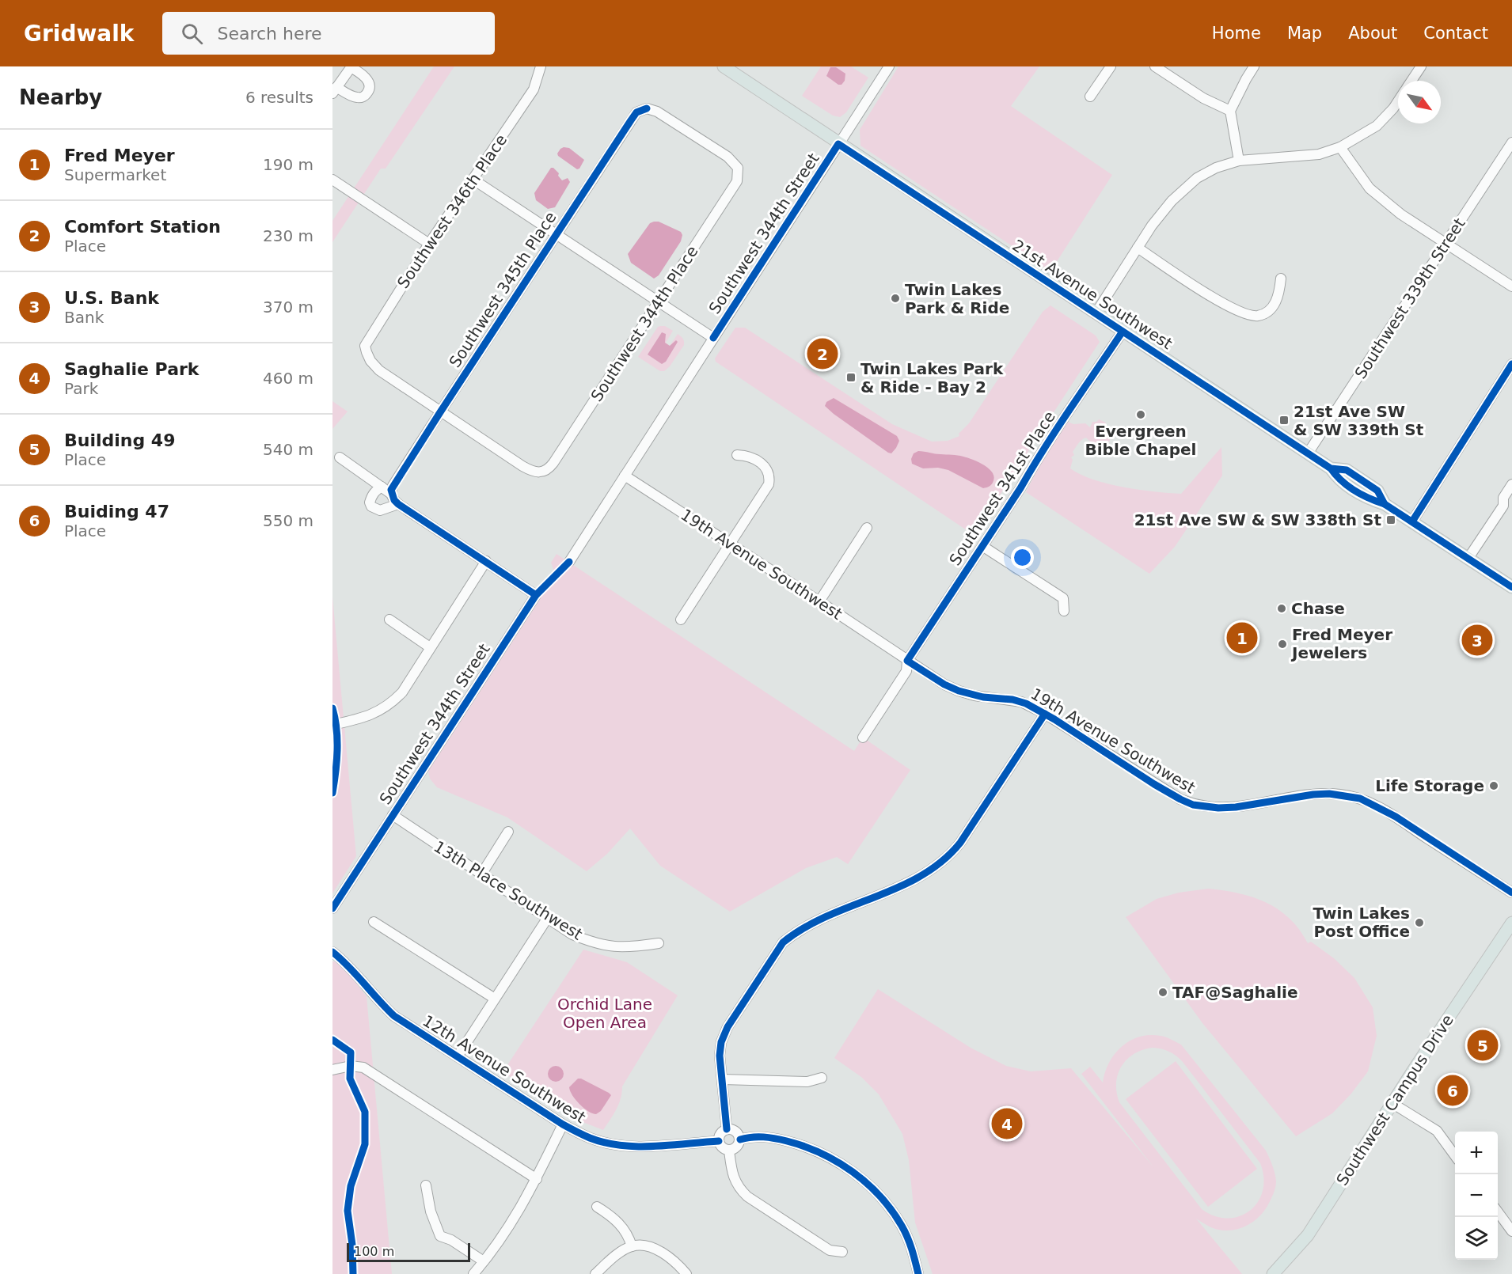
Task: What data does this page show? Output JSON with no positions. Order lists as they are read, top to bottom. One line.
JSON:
{"streets":{"main road":["21st Avenue Southwest","Southwest Campus Drive"],"street":["Southwest 346th Place","Southwest 344th Street","Southwest 345th Place","Southwest 339th Street","Southwest 344th Place","Southwest 341st Place","19th Avenue Southwest","13th Place Southwest","12th Avenue Southwest"]},"crossings":[["Southwest 346th Place","Southwest 345th Place"],["Southwest 346th Place","Southwest 344th Place"],["Southwest 344th Street","21st Avenue Southwest"],["Southwest 344th Street","19th Avenue Southwest"],["Southwest 344th Street","13th Place Southwest"],["Southwest 345th Place","Southwest 344th Place"],["21st Avenue Southwest","Southwest 339th Street"],["21st Avenue Southwest","Southwest 341st Place"],["Southwest 341st Place","19th Avenue Southwest"]],"parks":["Orchid Lane Open Area"],"places":{"other":["Twin Lakes Park & Ride","Evergreen Bible Chapel","Chase","Fred Meyer Jewelers","Life Storage","Twin Lakes Post Office","TAF@Saghalie"],"transit":["Twin Lakes Park & Ride - Bay 2","21st Ave SW & SW 339th St","21st Ave SW & SW 338th St"]},"scale_bar":"100 m","north":"bottom right","page":{"header":"Gridwalk","search":"Search here","nav":["Home","Map","About","Contact"],"heading":["Nearby","6 results"],"list":[{"mark":"1","name":"Fred Meyer","note":"Supermarket","value":"190 m"},{"mark":"2","name":"Comfort Station","note":"Place","value":"230 m"},{"mark":"3","name":"U.S. Bank","note":"Bank","value":"370 m"},{"mark":"4","name":"Saghalie Park","note":"Park","value":"460 m"},{"mark":"5","name":"Building 49","note":"Place","value":"540 m"},{"mark":"6","name":"Buiding 47","note":"Place","value":"550 m"}],"pins":["2","1","3","5","6","4"],"map_buttons":["+","−"],"scale":"100 m"}}
